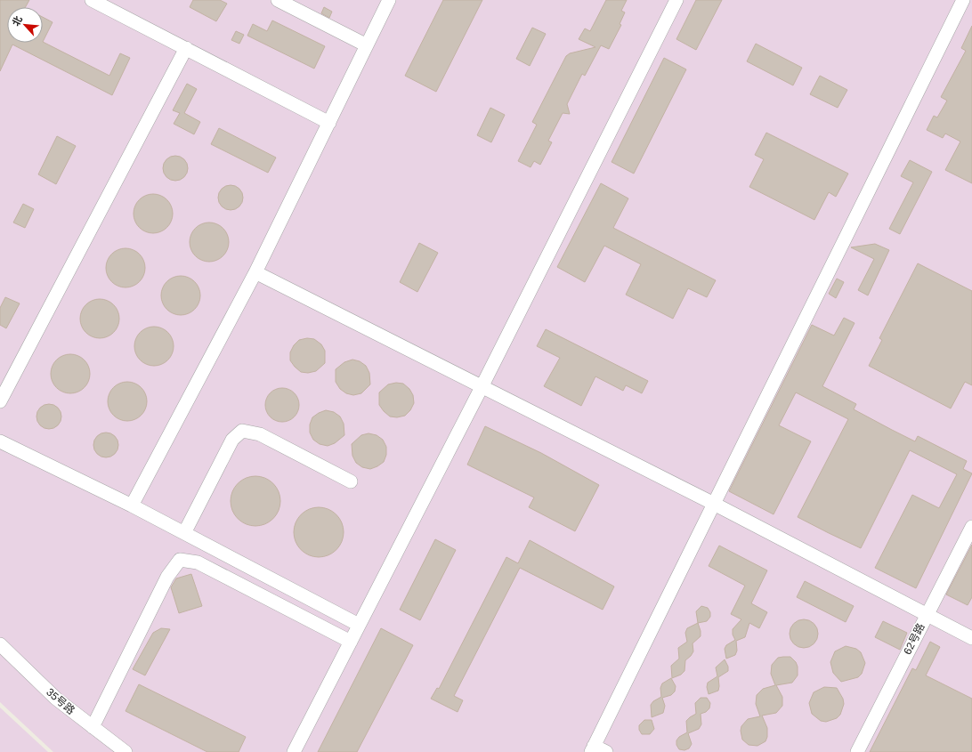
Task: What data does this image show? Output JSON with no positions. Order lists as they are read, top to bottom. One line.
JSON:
{"streets":{"street":["62号路","35号路"]},"north":"top left"}
